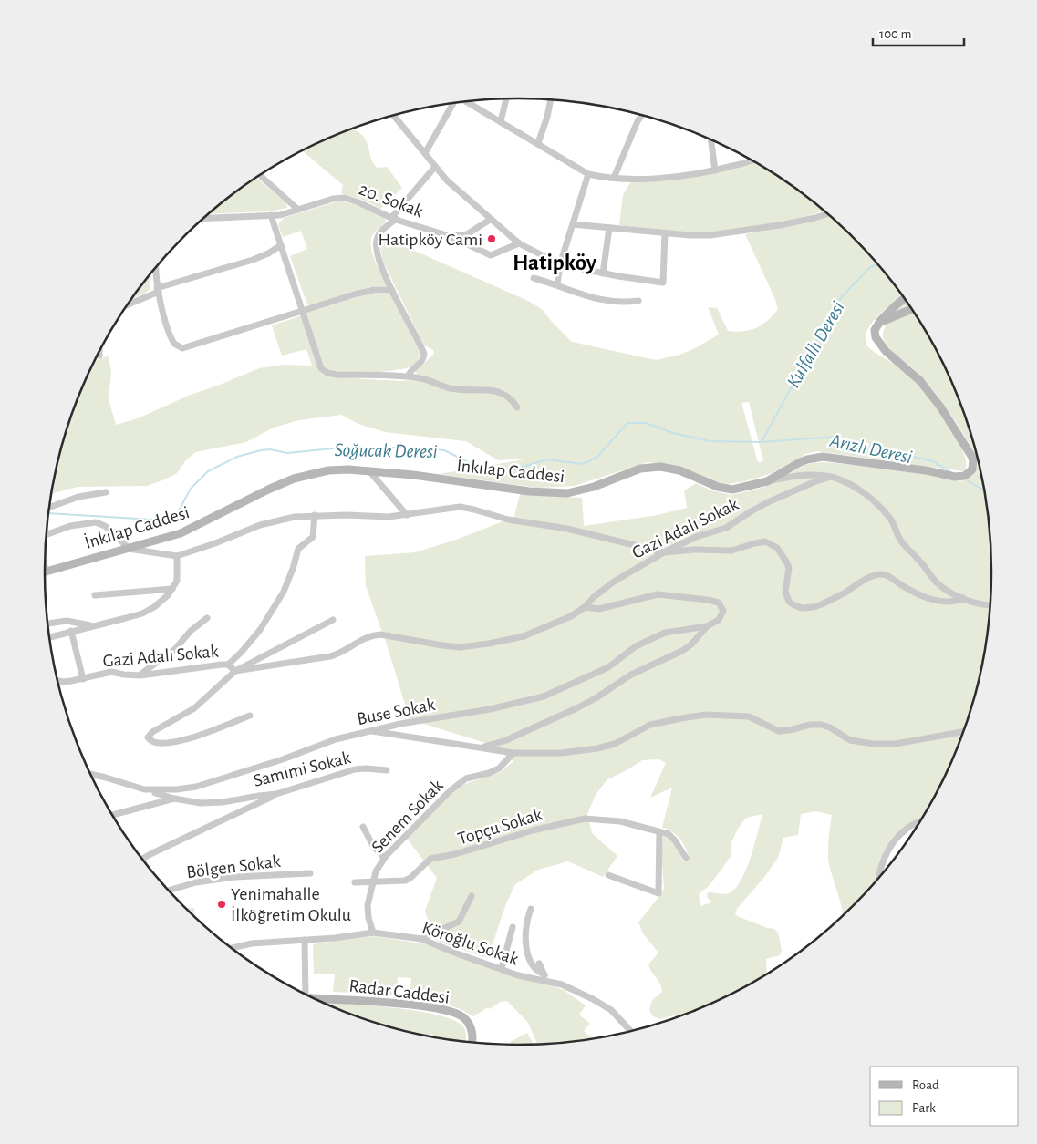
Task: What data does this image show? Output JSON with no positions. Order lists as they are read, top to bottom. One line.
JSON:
{"streets":{"street":["20. Sokak","İnkılap Caddesi","Gazi Adalı Sokak","Buse Sokak","Samimi Sokak","Senem Sokak","Topçu Sokak","Bölgen Sokak","Köroğlu Sokak","Radar Caddesi"]},"crossings":[["Buse Sokak","Samimi Sokak"],["Senem Sokak","Topçu Sokak"],["Senem Sokak","Köroğlu Sokak"]],"districts":["Hatipköy"],"water":["Kulfallı Deresi","Arızlı Deresi","Soğucak Deresi"],"places":["Hatipköy Cami","Yenimahalle İlköğretim Okulu"],"legend":["Road","Park"],"scale_bar":"100 m"}
